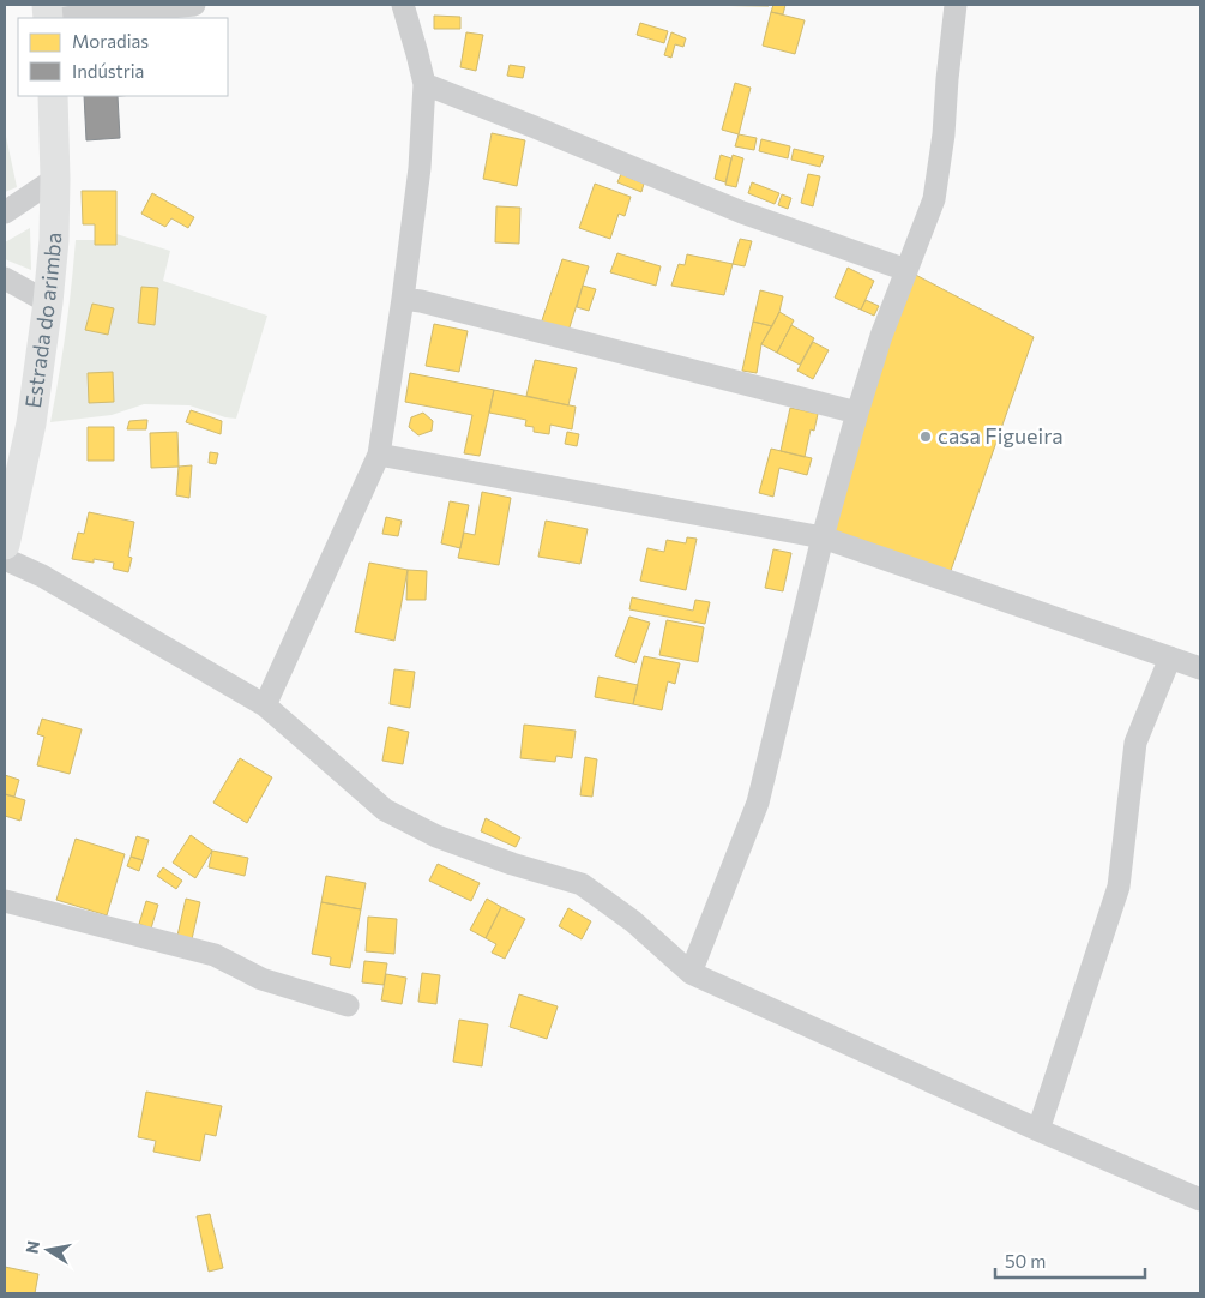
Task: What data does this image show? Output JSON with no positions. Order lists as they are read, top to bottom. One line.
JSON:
{"streets":{"main road":["Estrada do arimba"]},"places":["casa Figueira"],"legend":["Moradias","Indústria"],"scale_bar":"50 m","north":"left"}
